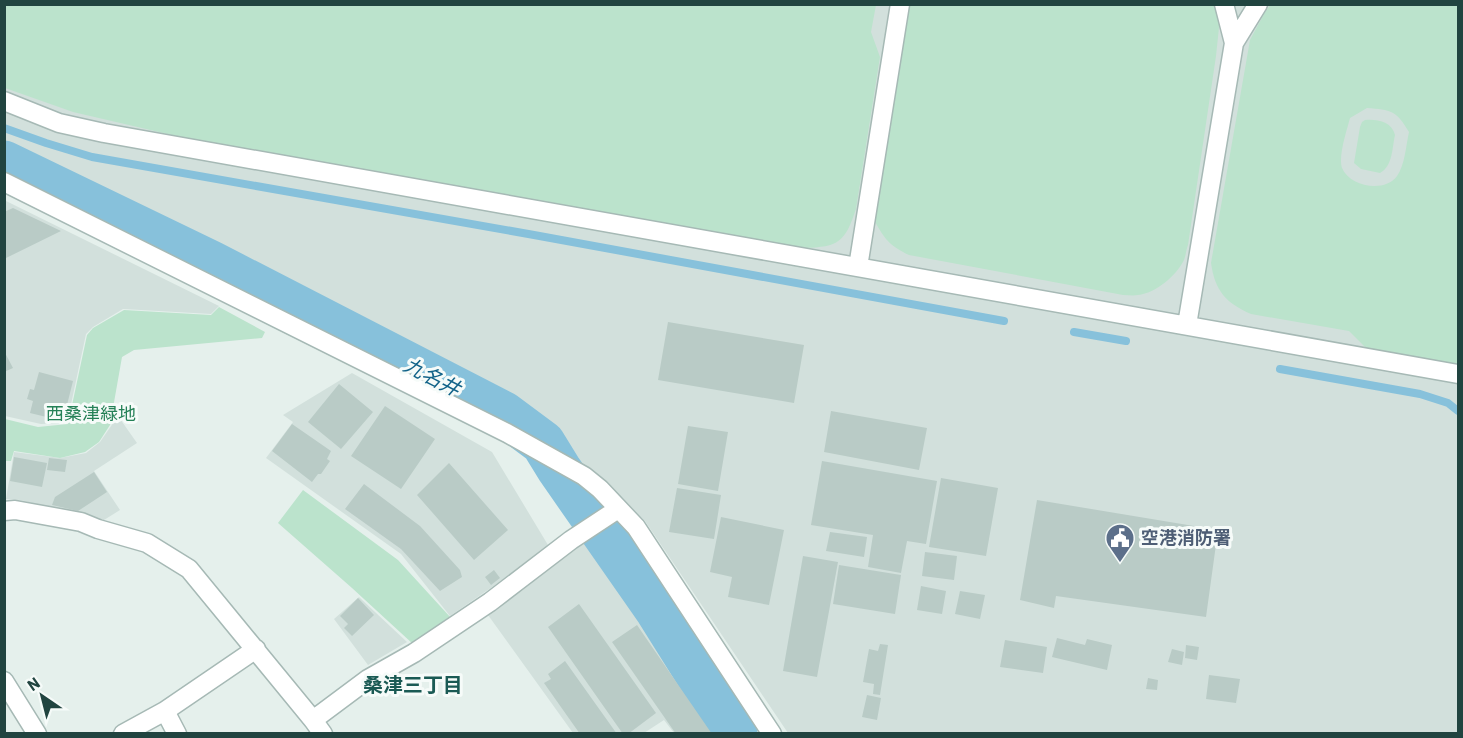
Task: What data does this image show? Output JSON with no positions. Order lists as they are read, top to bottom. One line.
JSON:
{"districts":["桑津三丁目"],"water":["九名井"],"parks":["西桑津緑地"],"places":{"public building":["空港消防署"]},"north":"top left"}
